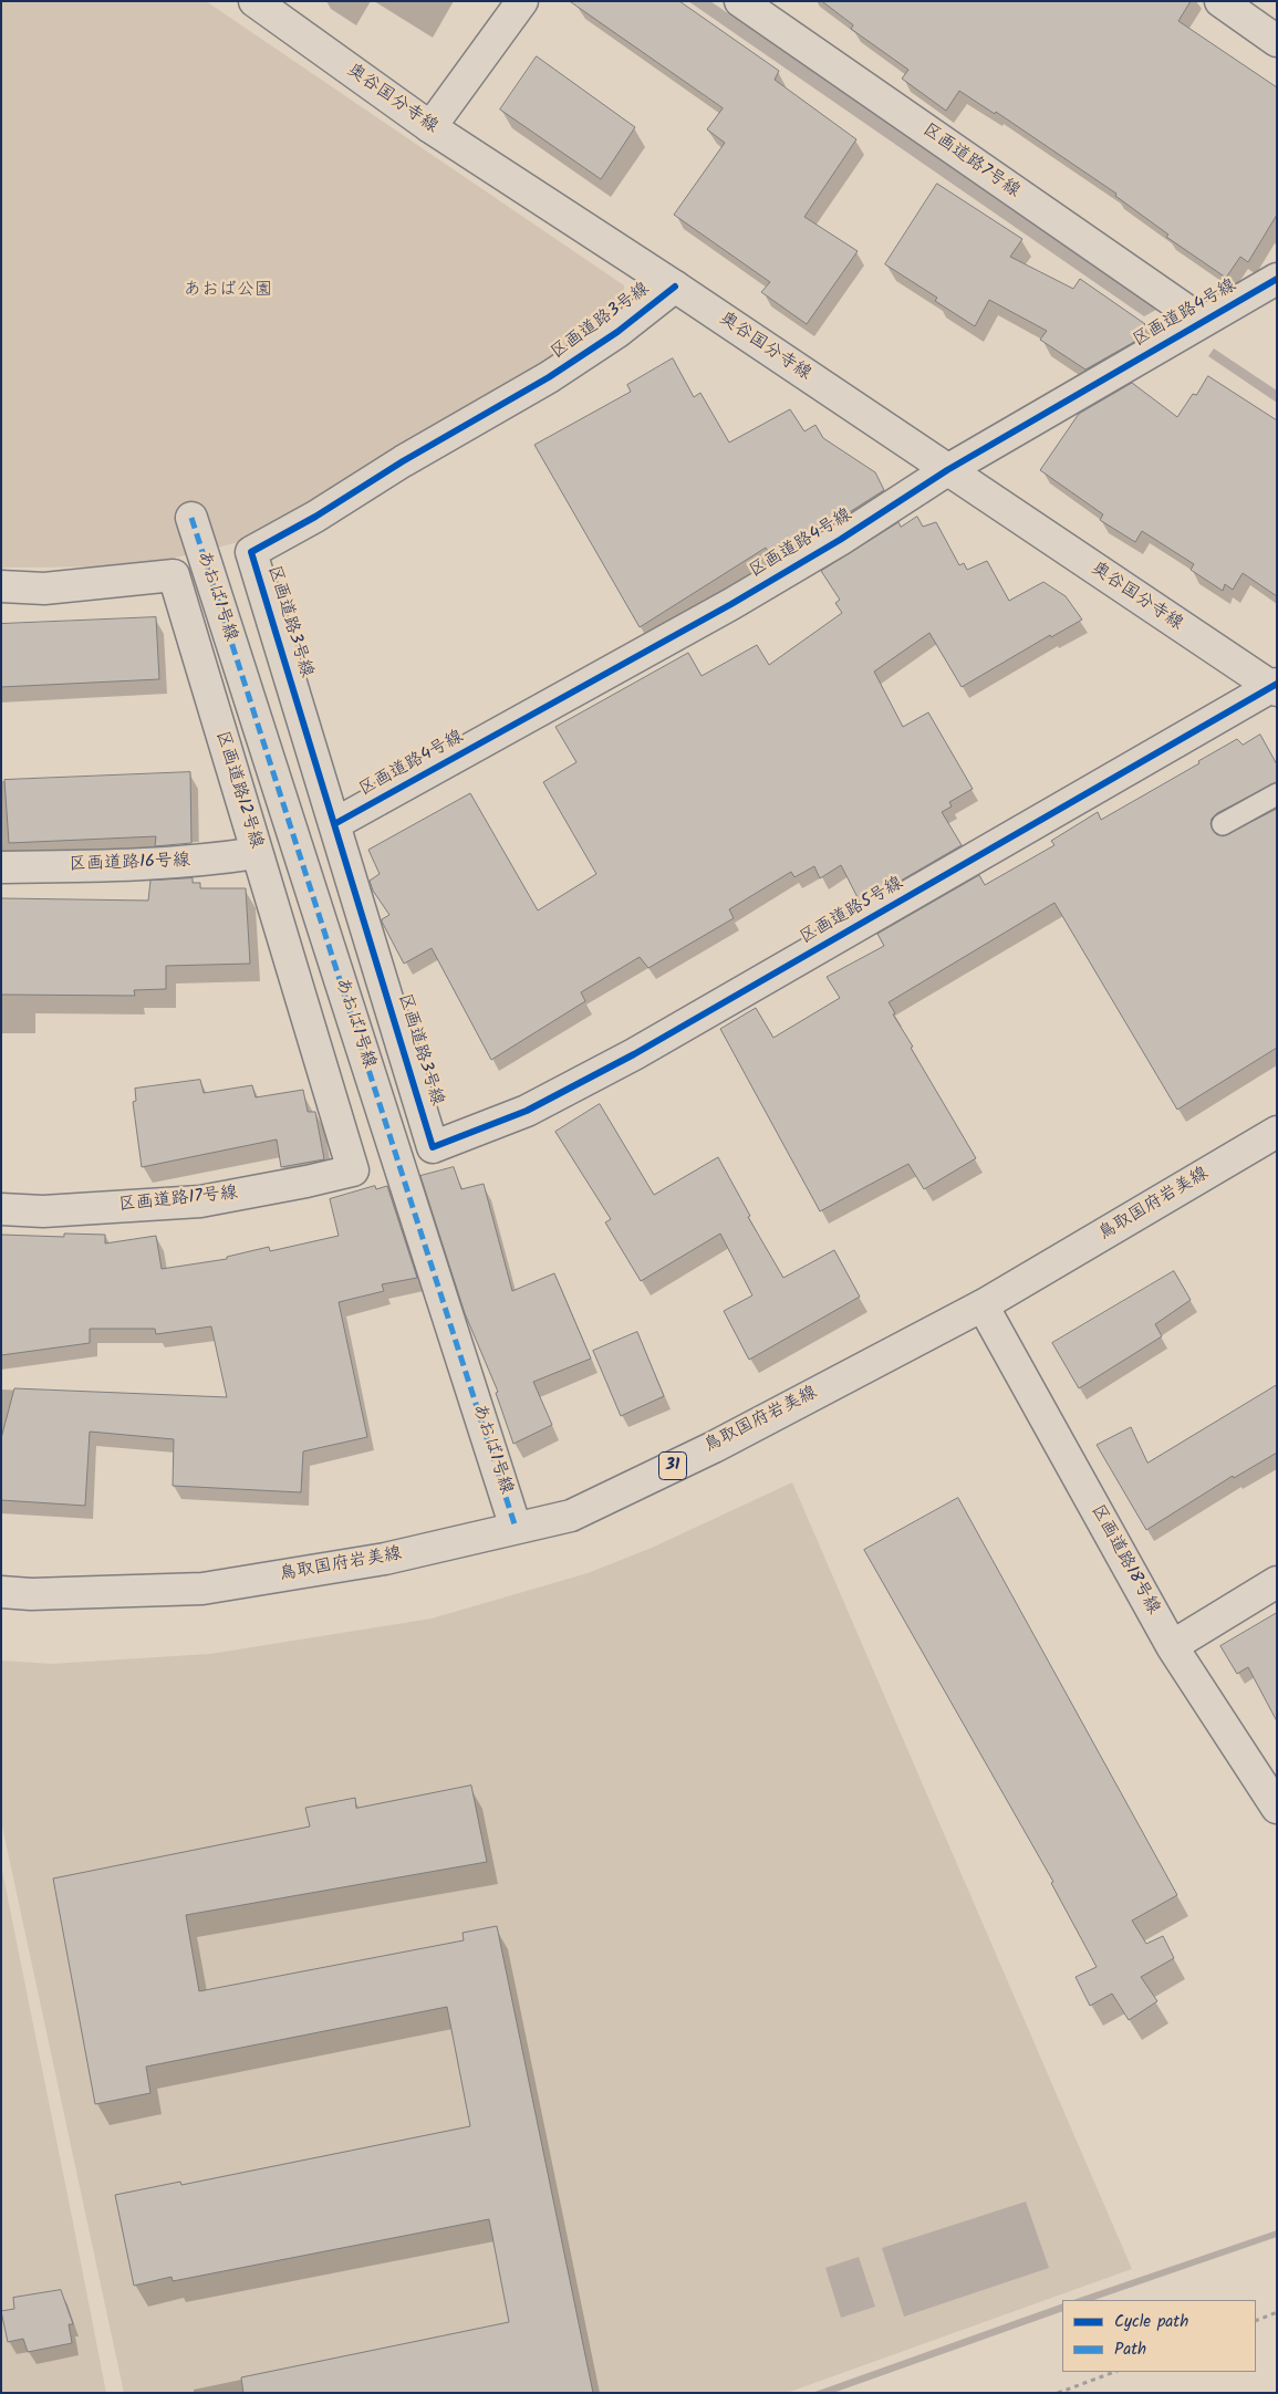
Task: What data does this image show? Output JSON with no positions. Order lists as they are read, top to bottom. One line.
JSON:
{"streets":{"street":["奥谷国分寺線","区画道路7号線","区画道路4号線","区画道路3号線","あおば1号線","区画道路12号線","区画道路16号線","区画道路5号線","区画道路17号線","鳥取国府岩美線","31","区画道路18号線"]},"crossings":[["奥谷国分寺線","区画道路4号線"],["奥谷国分寺線","区画道路3号線"],["奥谷国分寺線","区画道路5号線"],["区画道路7号線","区画道路4号線"],["区画道路4号線","区画道路3号線"],["区画道路3号線","区画道路5号線"],["あおば1号線","鳥取国府岩美線"],["区画道路12号線","区画道路16号線"],["区画道路12号線","区画道路17号線"],["鳥取国府岩美線","区画道路18号線"]],"parks":["あおば公園"],"legend":["Cycle path","Path"]}
